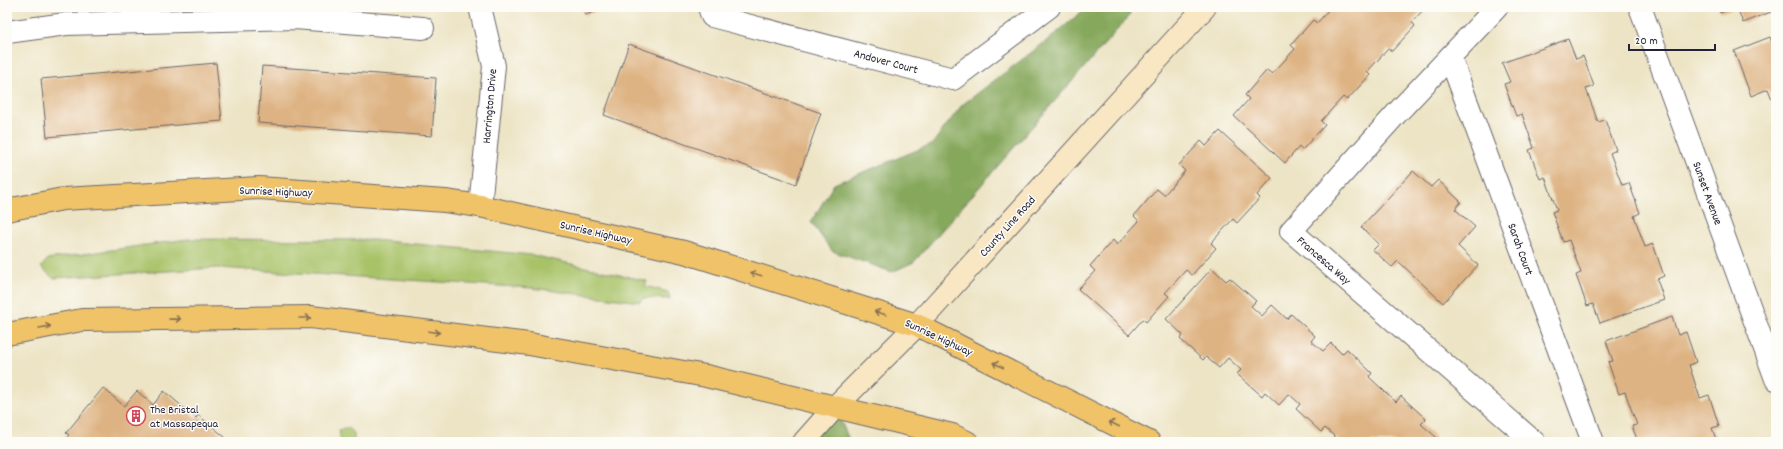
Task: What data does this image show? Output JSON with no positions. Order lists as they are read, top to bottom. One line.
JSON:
{"streets":{"highway":["Sunrise Highway"],"main road":["County Line Road"],"street":["Andover Court","Harrington Drive","Sunset Avenue","Sarah Court","Francesca Way"]},"crossings":[["Harrington Drive","Sunrise Highway"],["Sunrise Highway","County Line Road"],["Sarah Court","Francesca Way"]],"places":{"building":["The Bristal at Massapequa"]},"scale_bar":"20 m"}
